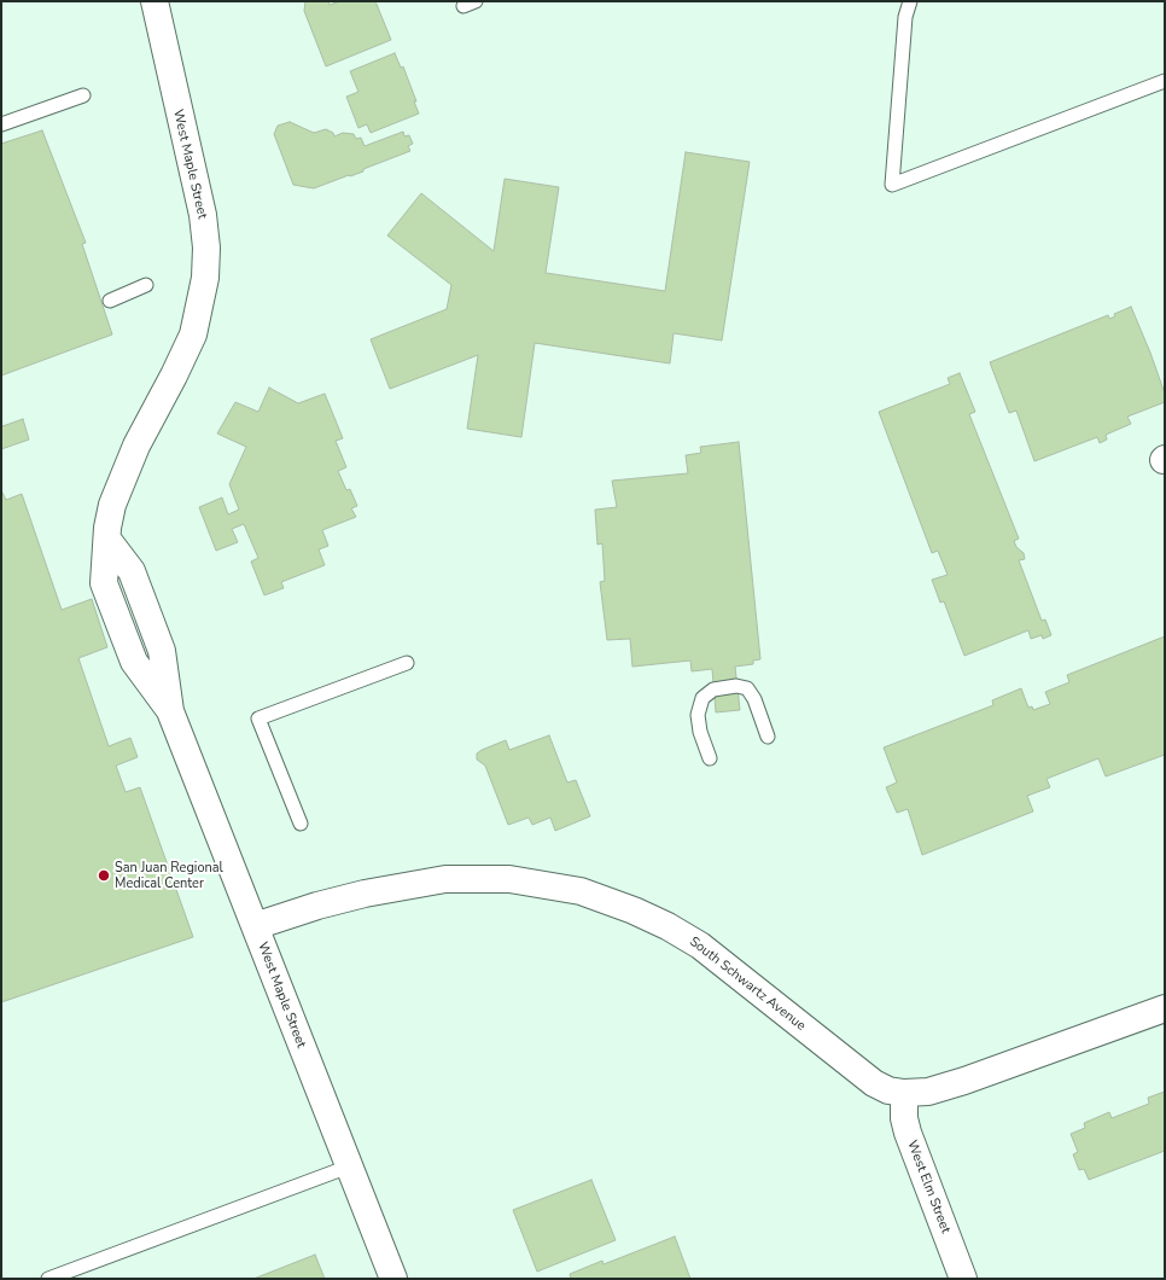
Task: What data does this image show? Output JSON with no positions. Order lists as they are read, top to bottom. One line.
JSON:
{"streets":{"street":["West Maple Street","South Schwartz Avenue","West Elm Street"]},"crossings":[["West Maple Street","South Schwartz Avenue"],["South Schwartz Avenue","West Elm Street"]],"places":["San Juan Regional Medical Center"]}
